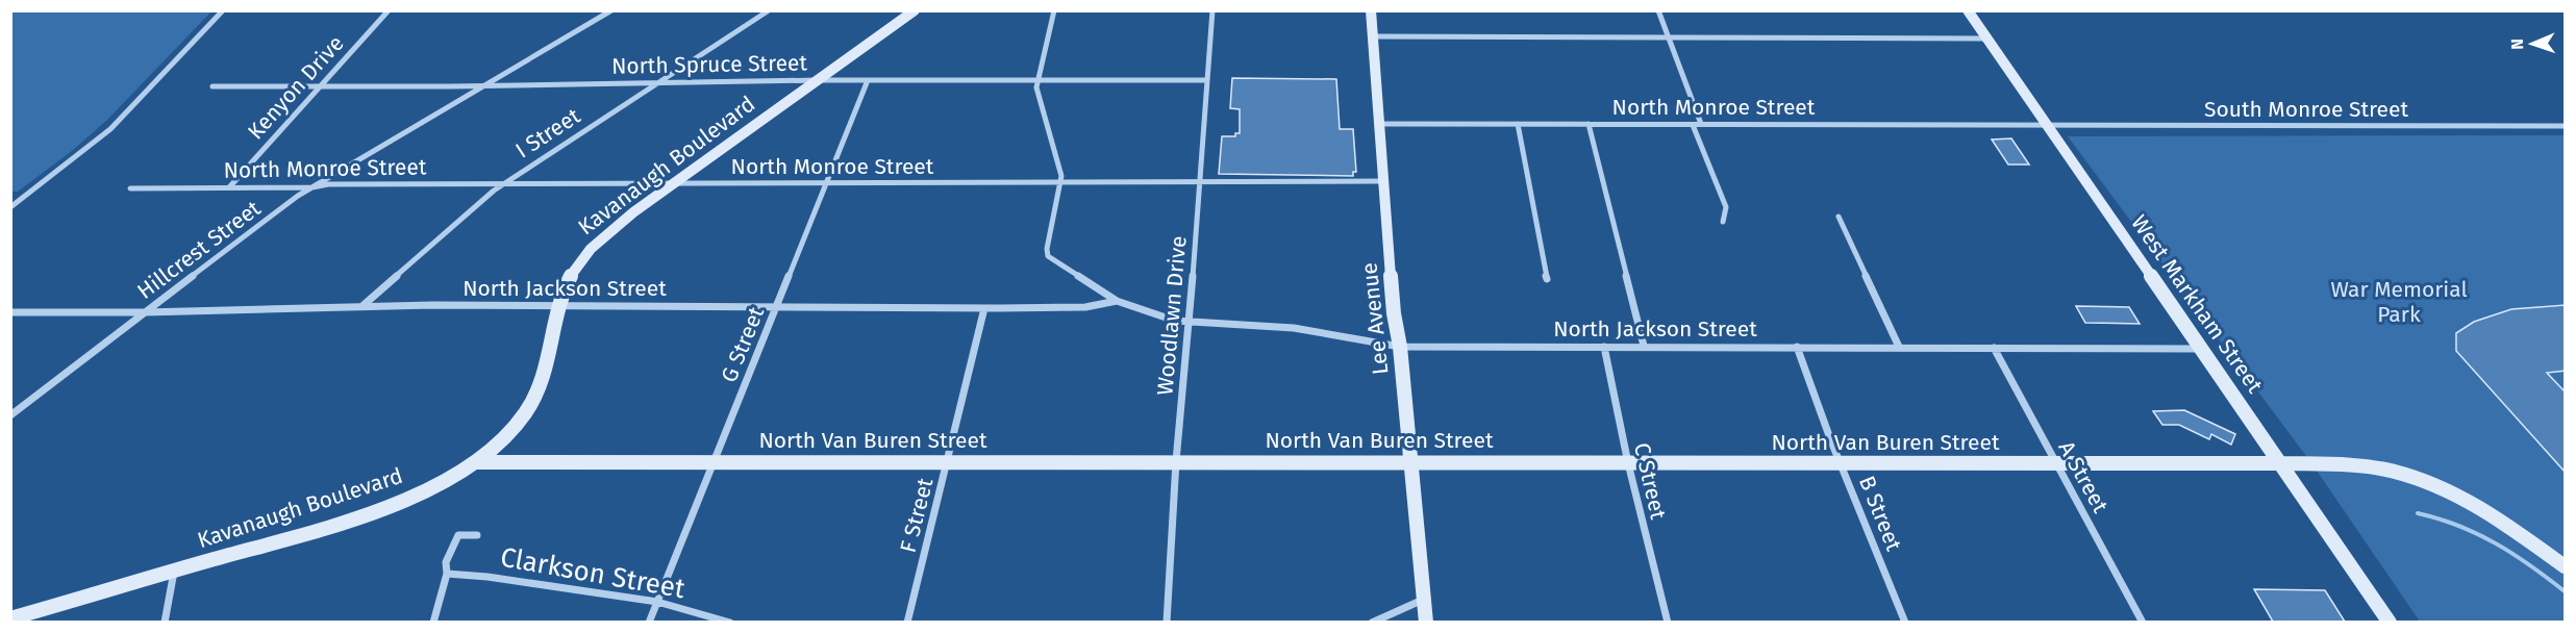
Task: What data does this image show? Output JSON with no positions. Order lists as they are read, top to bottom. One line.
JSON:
{"streets":{"street":["North Spruce Street","Kenyon Drive","North Monroe Street","South Monroe Street","I Street","Kavanaugh Boulevard","Hillcrest Street","North Jackson Street","West Markham Street","Woodlawn Drive","Lee Avenue","G Street","North Van Buren Street","A Street","C Street","B Street","F Street","Clarkson Street"]},"crossings":[["North Spruce Street","Kenyon Drive"],["North Spruce Street","I Street"],["North Spruce Street","Kavanaugh Boulevard"],["North Spruce Street","Hillcrest Street"],["North Spruce Street","North Jackson Street"],["North Spruce Street","Woodlawn Drive"],["North Spruce Street","G Street"],["Kenyon Drive","North Monroe Street"],["North Monroe Street","South Monroe Street"],["North Monroe Street","I Street"],["North Monroe Street","Kavanaugh Boulevard"],["North Monroe Street","Hillcrest Street"],["North Monroe Street","North Jackson Street"],["North Monroe Street","West Markham Street"],["North Monroe Street","Woodlawn Drive"],["North Monroe Street","Lee Avenue"],["North Monroe Street","G Street"],["South Monroe Street","West Markham Street"],["I Street","North Jackson Street"],["Kavanaugh Boulevard","North Jackson Street"],["Kavanaugh Boulevard","North Van Buren Street"],["Hillcrest Street","North Jackson Street"],["North Jackson Street","West Markham Street"],["North Jackson Street","Woodlawn Drive"],["North Jackson Street","Lee Avenue"],["North Jackson Street","G Street"],["North Jackson Street","A Street"],["North Jackson Street","C Street"],["North Jackson Street","B Street"],["North Jackson Street","F Street"],["West Markham Street","North Van Buren Street"],["Woodlawn Drive","North Van Buren Street"],["Lee Avenue","North Van Buren Street"],["G Street","North Van Buren Street"],["G Street","Clarkson Street"],["North Van Buren Street","A Street"],["North Van Buren Street","C Street"],["North Van Buren Street","B Street"],["North Van Buren Street","F Street"]],"parks":["War Memorial Park"],"north":"left"}
